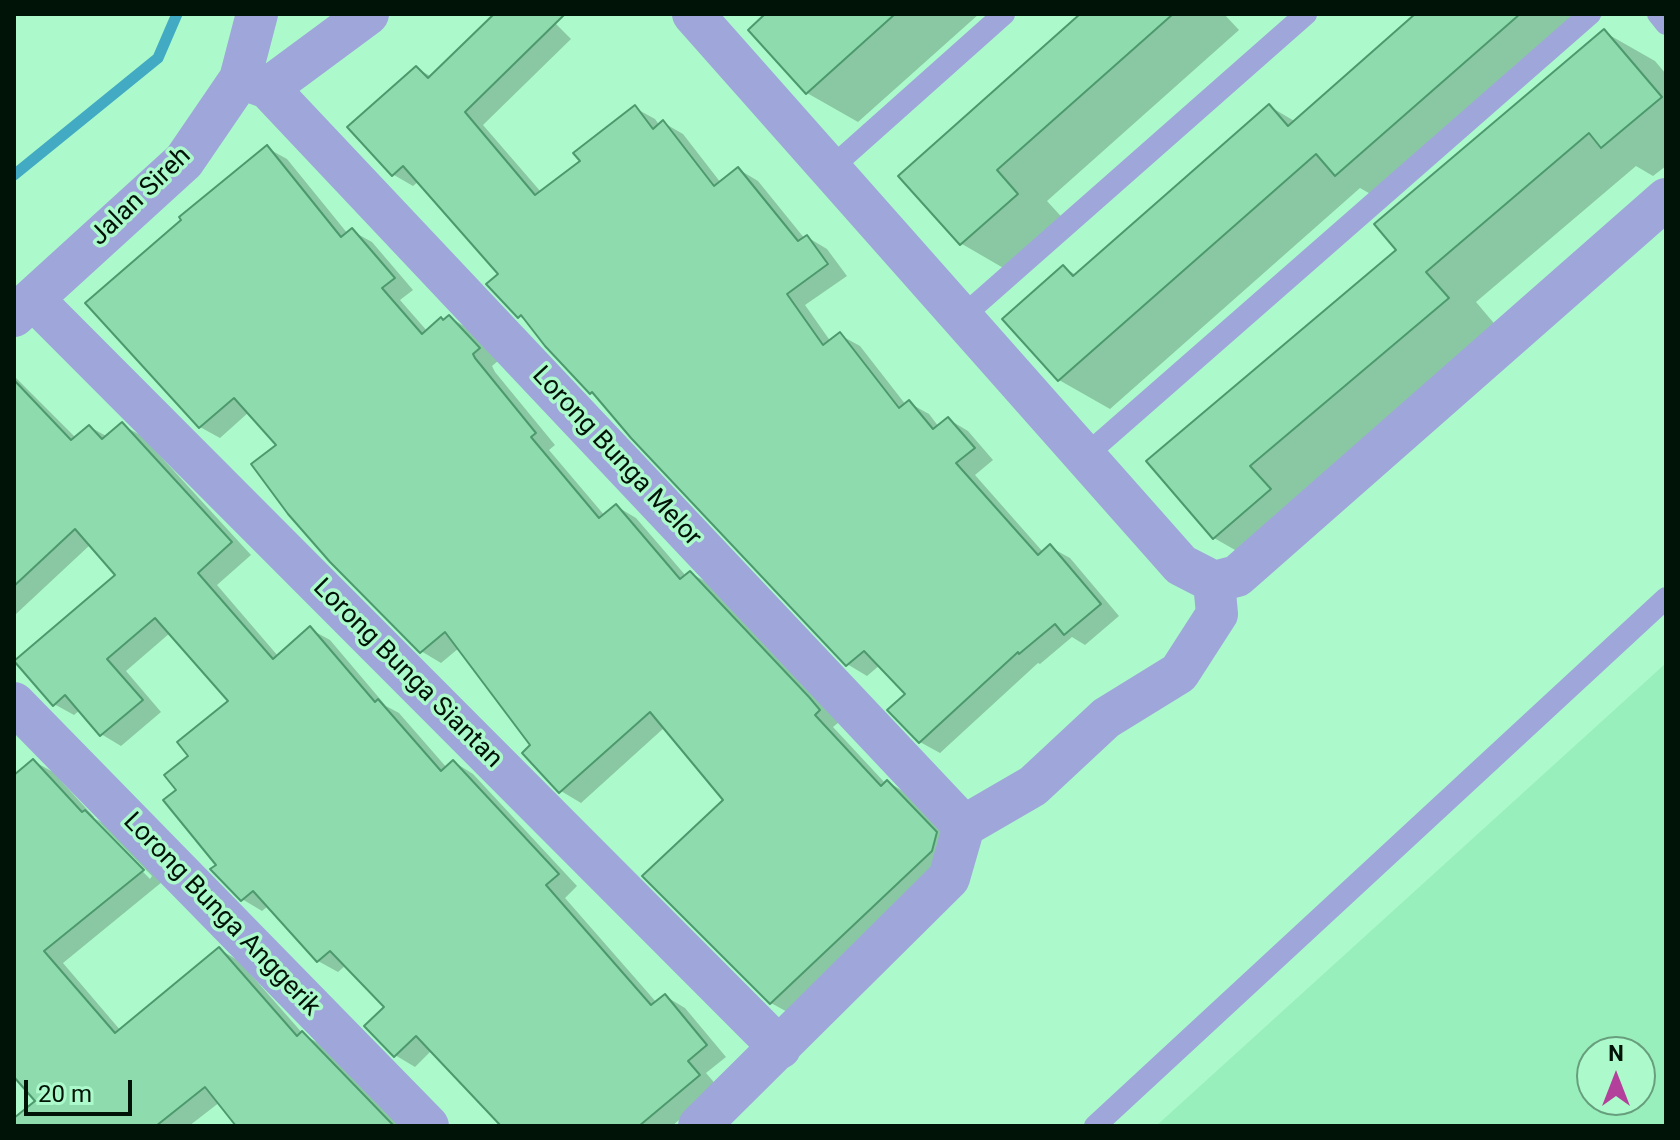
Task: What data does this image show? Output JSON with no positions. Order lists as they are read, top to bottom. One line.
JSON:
{"streets":{"street":["Jalan Sireh","Lorong Bunga Melor","Lorong Bunga Siantan","Lorong Bunga Anggerik"]},"crossings":[["Jalan Sireh","Lorong Bunga Melor"],["Jalan Sireh","Lorong Bunga Siantan"]],"scale_bar":"20 m","north":"top"}
